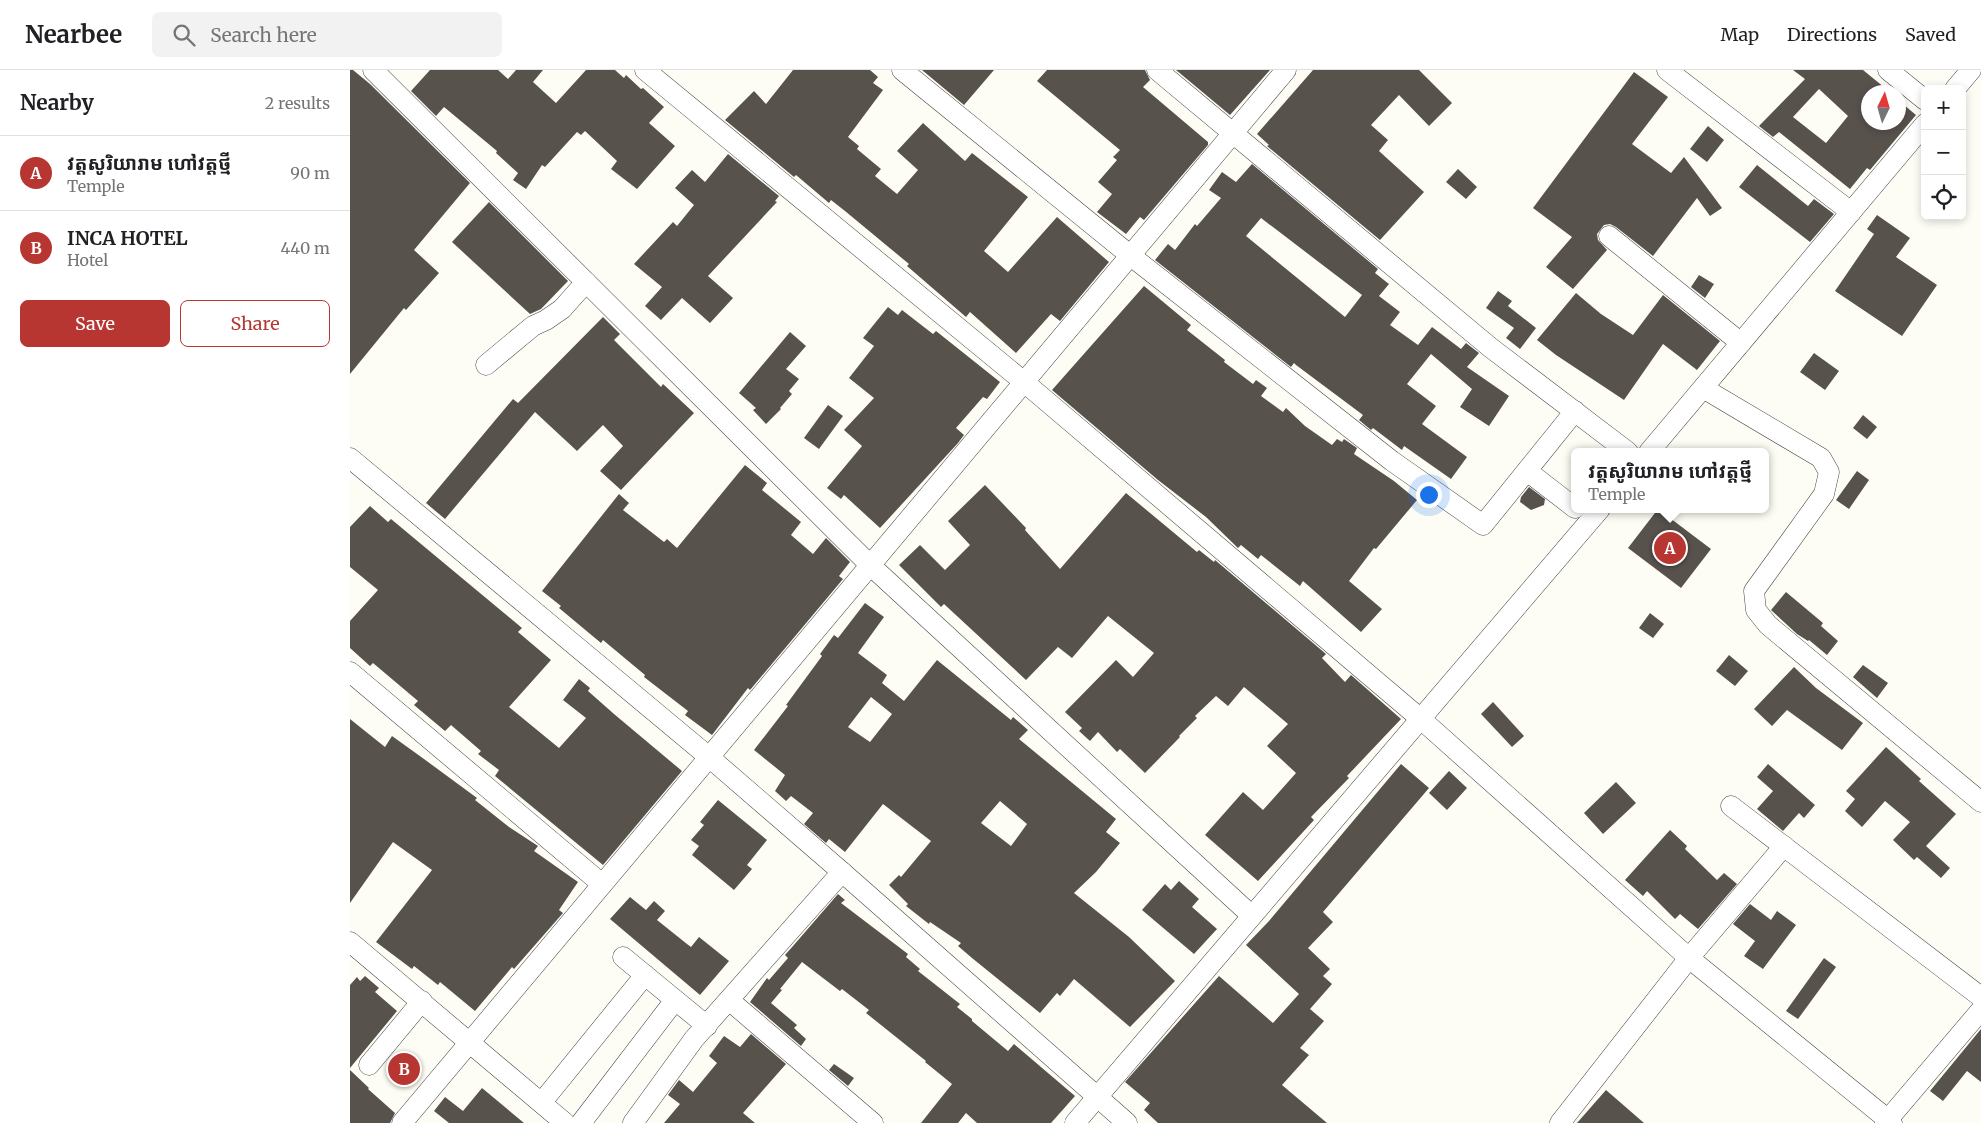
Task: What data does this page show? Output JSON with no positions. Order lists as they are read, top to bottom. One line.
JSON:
{"north":"top","page":{"header":"Nearbee","search":"Search here","nav":["Map","Directions","Saved"],"heading":["Nearby","2 results"],"map_buttons":["+","−"],"list":[{"mark":"A","name":"វត្តសូរិយារាម ហៅវត្តថ្មី","note":"Temple","value":"90 m"},{"mark":"B","name":"INCA HOTEL","note":"Hotel","value":"440 m"}],"buttons":["Save","Share"],"popup":["វត្តសូរិយារាម ហៅវត្តថ្មី","Temple"],"pins":["A","B"]}}
